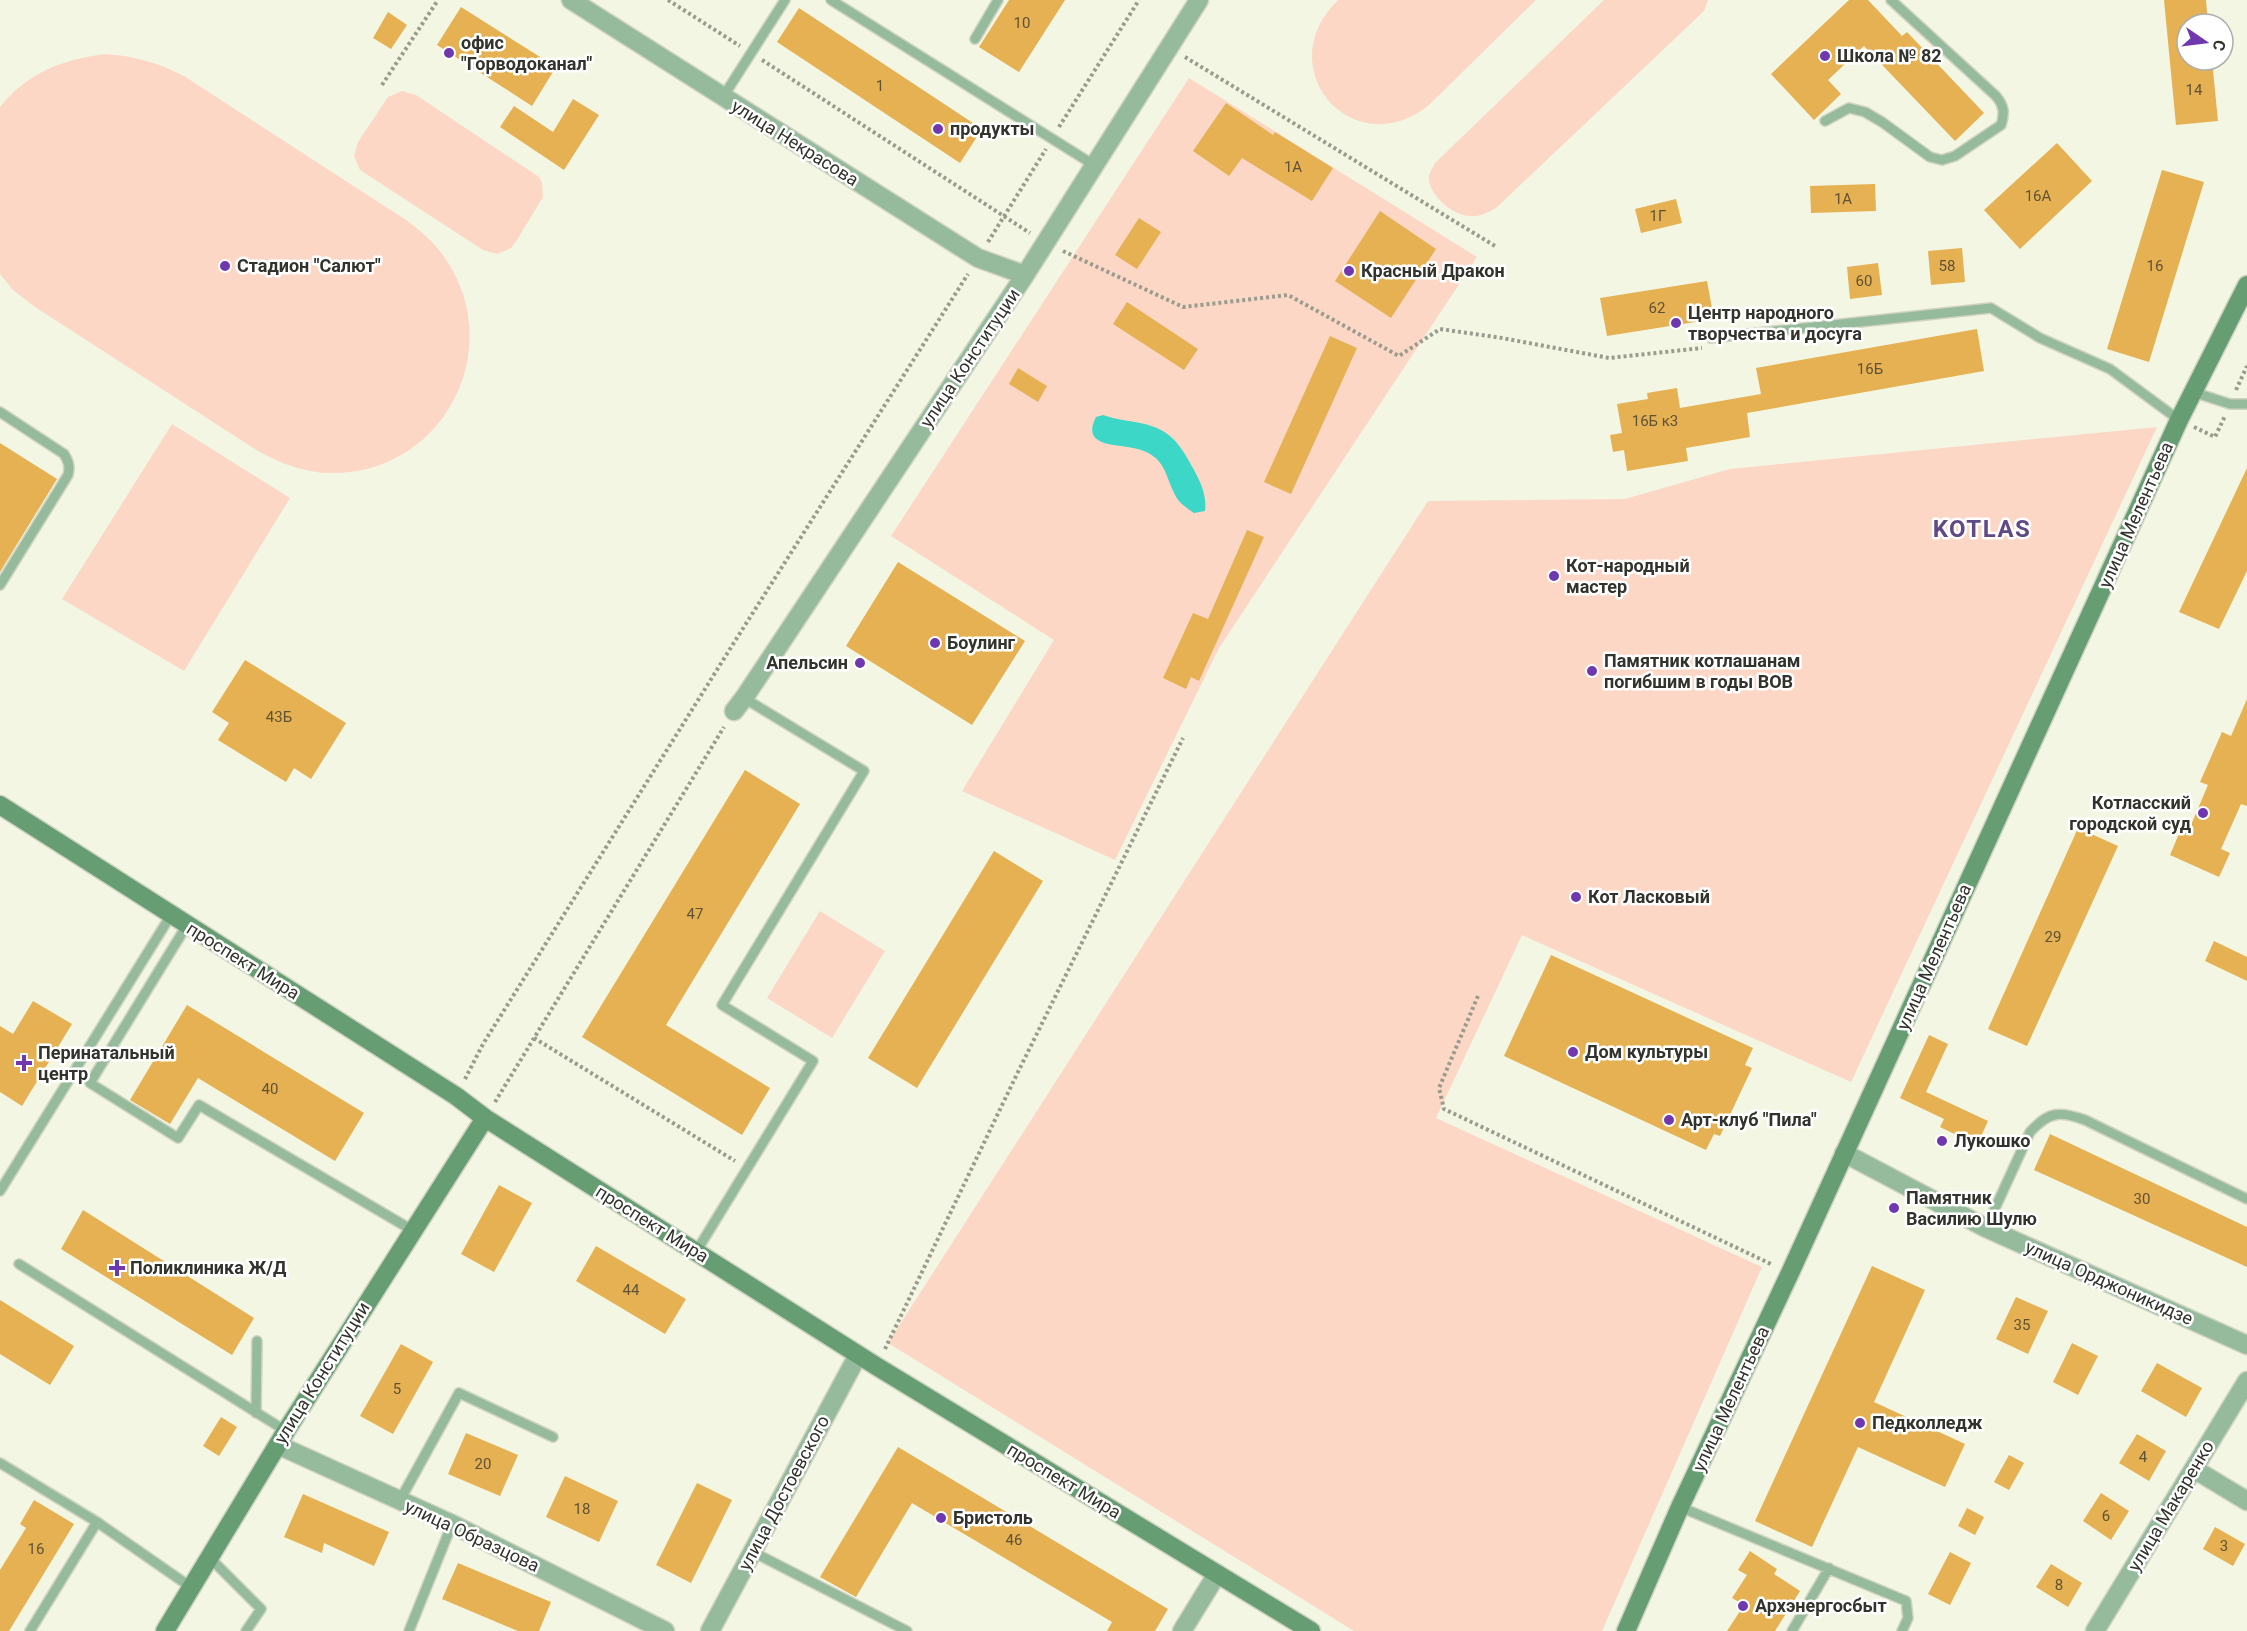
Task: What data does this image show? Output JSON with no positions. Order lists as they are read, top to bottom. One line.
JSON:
{"streets":{"street":["улица Некрасова","улица Конституции","улица Мелентьева","проспект Мира","улица Орджоникидзе","улица Достоевского","улица Макаренко","улица Образцова"]},"crossings":[["улица Некрасова","улица Конституции"],["улица Конституции","проспект Мира"],["улица Конституции","улица Образцова"],["улица Мелентьева","улица Орджоникидзе"],["проспект Мира","улица Достоевского"]],"districts":["KOTLAS"],"places":{"other":["офис \"Горводоканал\"","Школа № 82","продукты","Стадион \"Салют\"","Красный Дракон","Центр народного творчества и досуга","Кот-народный мастер","Боулинг","Апельсин","Памятник котлашанам погибшим в годы ВОВ","Котласский городской суд","Кот Ласковый","Дом культуры","Арт-клуб \"Пила\"","Лукошко","Памятник Василию Шулю","Педколледж","Бристоль","Архэнергосбыт"],"health":["Перинатальный центр","Поликлиника Ж/Д"]},"house_numbers":["10","1","14","1А","16А","1А","1Г","58","16","60","62","16Б","16Б к3","43Б","47","29","40","30","44","35","5","4","20","18","6","46","3","16","8"],"north":"right"}
